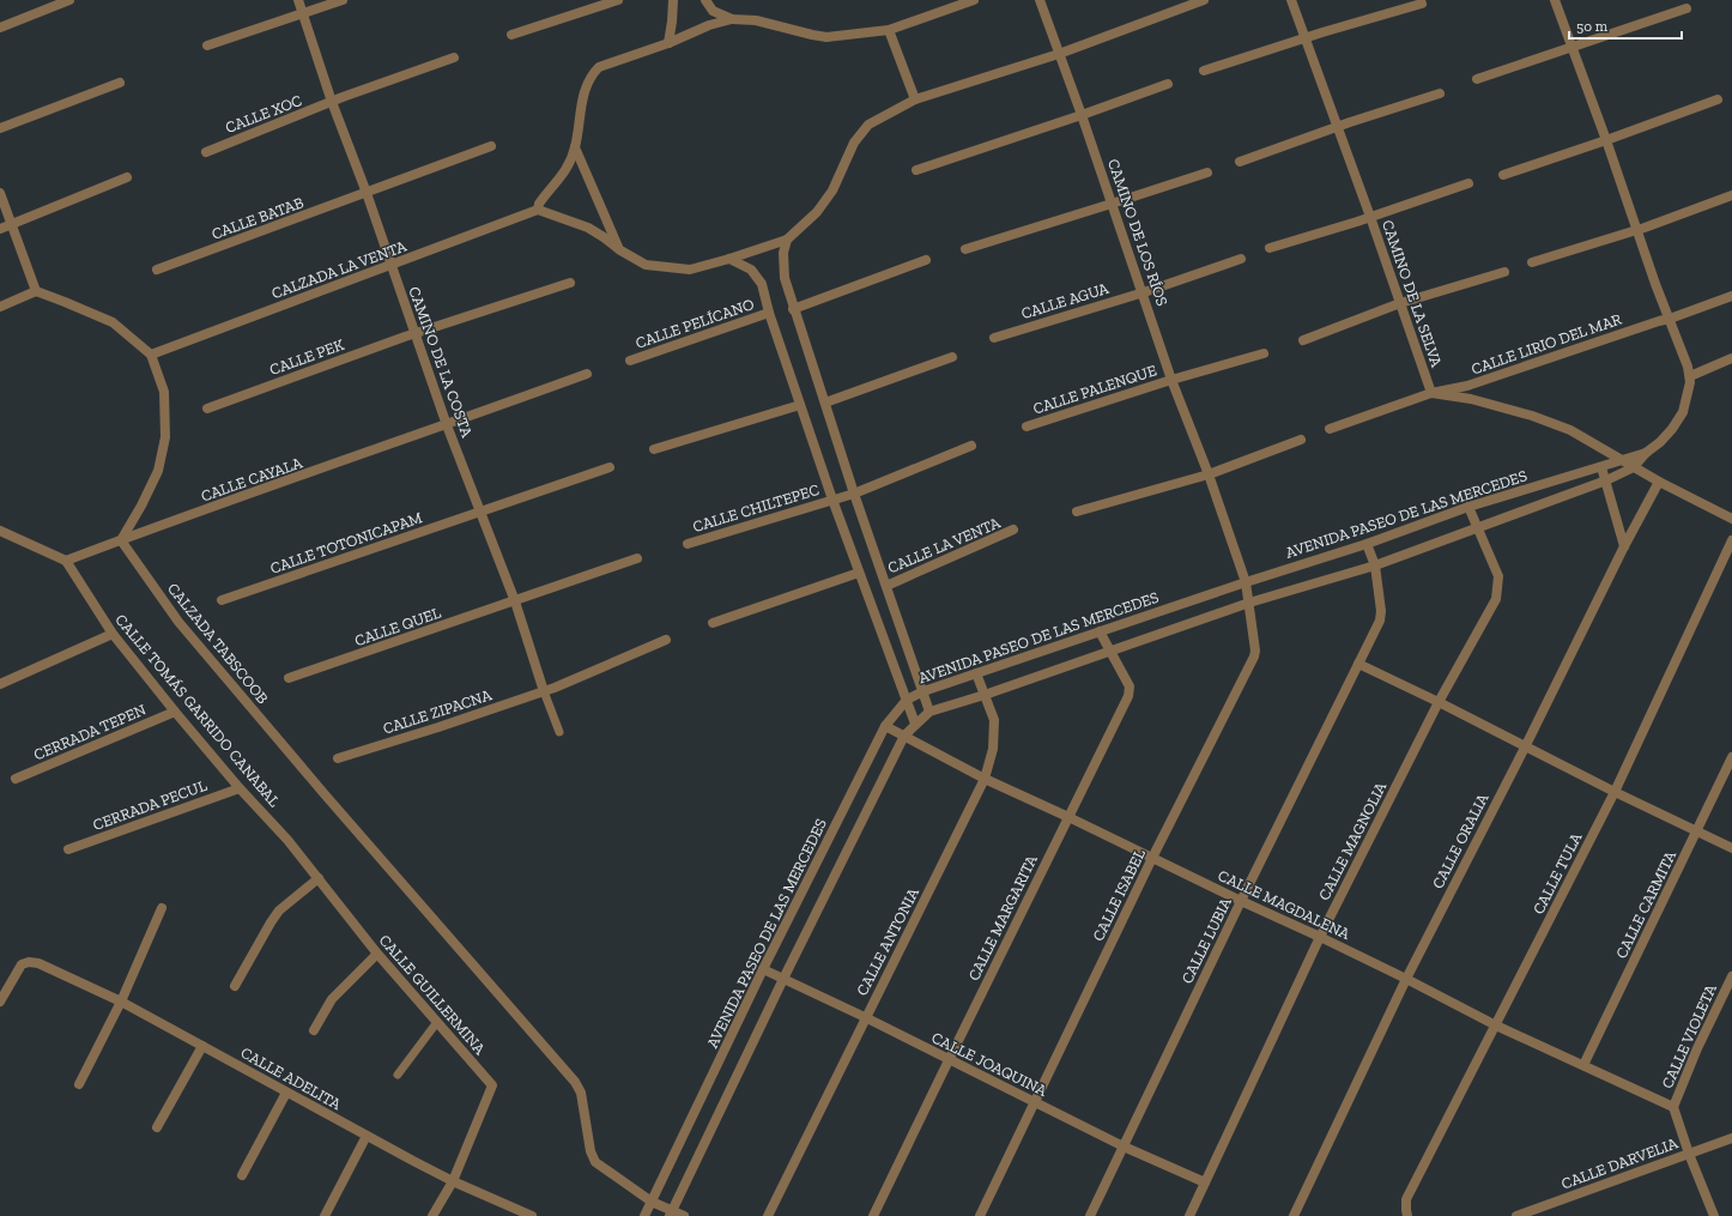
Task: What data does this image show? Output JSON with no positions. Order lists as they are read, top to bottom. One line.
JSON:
{"streets":{"street":["CALLE XOC","CALLE BATAB","CAMINO DE LOS RÍOS","CALZADA LA VENTA","CAMINO DE LA SELVA","CALLE AGUA","CALLE PELÍCANO","CALLE LIRIO DEL MAR","CALLE PEK","CAMINO DE LA COSTA","CALLE PALENQUE","CALLE CAYALA","CALLE CHILTEPEC","AVENIDA PASEO DE LAS MERCEDES","CALLE TOTONICAPAM","CALLE LA VENTA","CALLE QUEL","CALZADA TABSCOOB","CALLE TOMÁS GARRIDO CANABAL","CALLE ZIPACNA","CERRADA TEPEN","CERRADA PECUL","CALLE MAGNOLIA","CALLE ORALIA","CALLE TULA","CALLE ISABEL","CALLE MAGDALENA","CALLE CARMITA","CALLE MARGARITA","CALLE LUBIA","CALLE ANTONIA","CALLE GUILLERMINA","CALLE VIOLETA","CALLE JOAQUINA","CALLE ADELITA","CALLE DARVELIA"]},"crossings":[["CALLE XOC","CAMINO DE LA COSTA"],["CALLE BATAB","CAMINO DE LA COSTA"],["CAMINO DE LOS RÍOS","CALLE AGUA"],["CAMINO DE LOS RÍOS","CALLE PALENQUE"],["CAMINO DE LOS RÍOS","AVENIDA PASEO DE LAS MERCEDES"],["CAMINO DE LOS RÍOS","CALLE ISABEL"],["CALZADA LA VENTA","CAMINO DE LA COSTA"],["CAMINO DE LA SELVA","CALLE LIRIO DEL MAR"],["CALLE PEK","CAMINO DE LA COSTA"],["CAMINO DE LA COSTA","CALLE CAYALA"],["CAMINO DE LA COSTA","CALLE TOTONICAPAM"],["CAMINO DE LA COSTA","CALLE QUEL"],["CAMINO DE LA COSTA","CALLE ZIPACNA"],["CALLE CAYALA","CALZADA TABSCOOB"],["CALLE CAYALA","CALLE TOMÁS GARRIDO CANABAL"],["AVENIDA PASEO DE LAS MERCEDES","CALZADA TABSCOOB"],["AVENIDA PASEO DE LAS MERCEDES","CALLE MAGNOLIA"],["AVENIDA PASEO DE LAS MERCEDES","CALLE ISABEL"],["AVENIDA PASEO DE LAS MERCEDES","CALLE MAGDALENA"],["AVENIDA PASEO DE LAS MERCEDES","CALLE MARGARITA"],["AVENIDA PASEO DE LAS MERCEDES","CALLE LUBIA"],["AVENIDA PASEO DE LAS MERCEDES","CALLE ANTONIA"],["AVENIDA PASEO DE LAS MERCEDES","CALLE JOAQUINA"],["CALLE TOMÁS GARRIDO CANABAL","CERRADA TEPEN"],["CALLE TOMÁS GARRIDO CANABAL","CERRADA PECUL"],["CALLE TOMÁS GARRIDO CANABAL","CALLE GUILLERMINA"],["CALLE MAGNOLIA","CALLE MAGDALENA"],["CALLE MAGNOLIA","CALLE JOAQUINA"],["CALLE ORALIA","CALLE MAGDALENA"],["CALLE TULA","CALLE MAGDALENA"],["CALLE ISABEL","CALLE MAGDALENA"],["CALLE ISABEL","CALLE JOAQUINA"],["CALLE MAGDALENA","CALLE CARMITA"],["CALLE MAGDALENA","CALLE MARGARITA"],["CALLE MAGDALENA","CALLE LUBIA"],["CALLE MAGDALENA","CALLE ANTONIA"],["CALLE MAGDALENA","CALLE VIOLETA"],["CALLE MARGARITA","CALLE JOAQUINA"],["CALLE LUBIA","CALLE JOAQUINA"],["CALLE ANTONIA","CALLE JOAQUINA"],["CALLE GUILLERMINA","CALLE ADELITA"],["CALLE VIOLETA","CALLE DARVELIA"]],"scale_bar":"50 m"}
